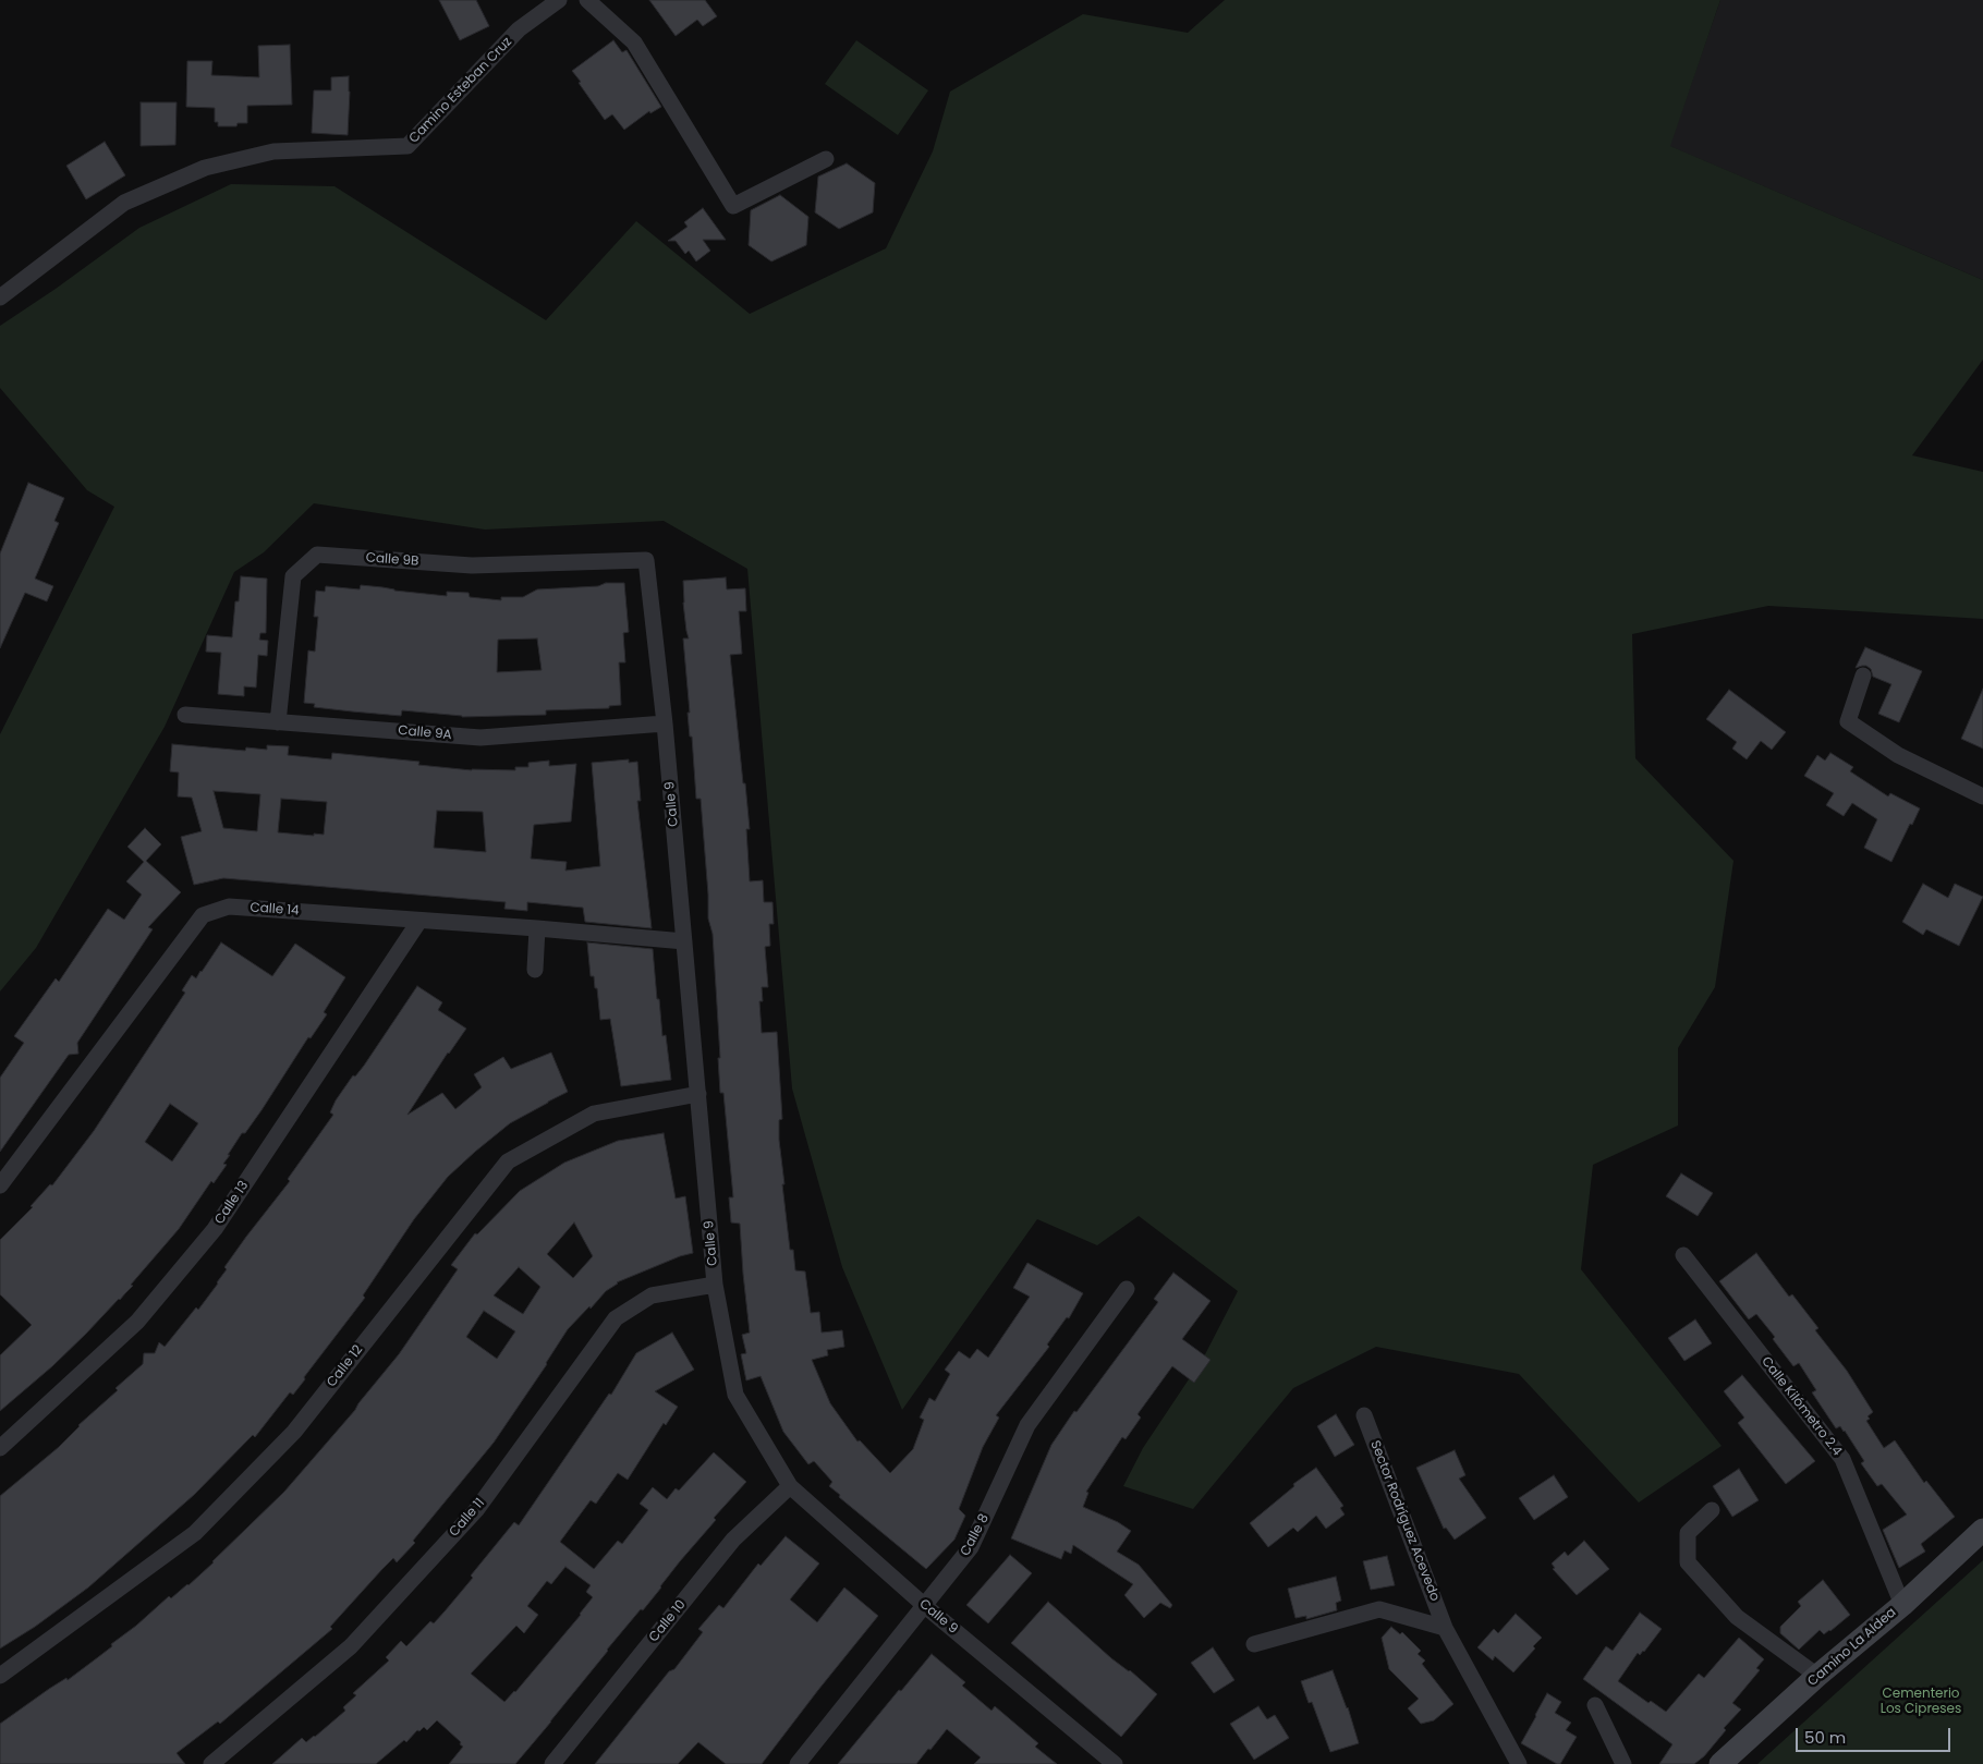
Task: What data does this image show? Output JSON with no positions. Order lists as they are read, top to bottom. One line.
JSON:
{"streets":{"street":["Camino Esteban Cruz","Calle 9B","Calle 9A","Calle 9","Calle 14","Calle 13","Calle 12","Calle Kilómetro 2.4","Calle 11","Sector Rodríguez Acevedo","Calle 8","Calle 10","Camino La Aldea"]},"crossings":[["Calle 9B","Calle 9A"],["Calle 9B","Calle 9"],["Calle 9A","Calle 9"],["Calle 9","Calle 14"],["Calle 9","Calle 12"],["Calle 9","Calle 11"],["Calle 9","Calle 8"],["Calle 9","Calle 10"],["Calle 14","Calle 13"],["Calle Kilómetro 2.4","Camino La Aldea"]],"parks":["Cementerio Los Cipreses"],"scale_bar":"50 m"}
